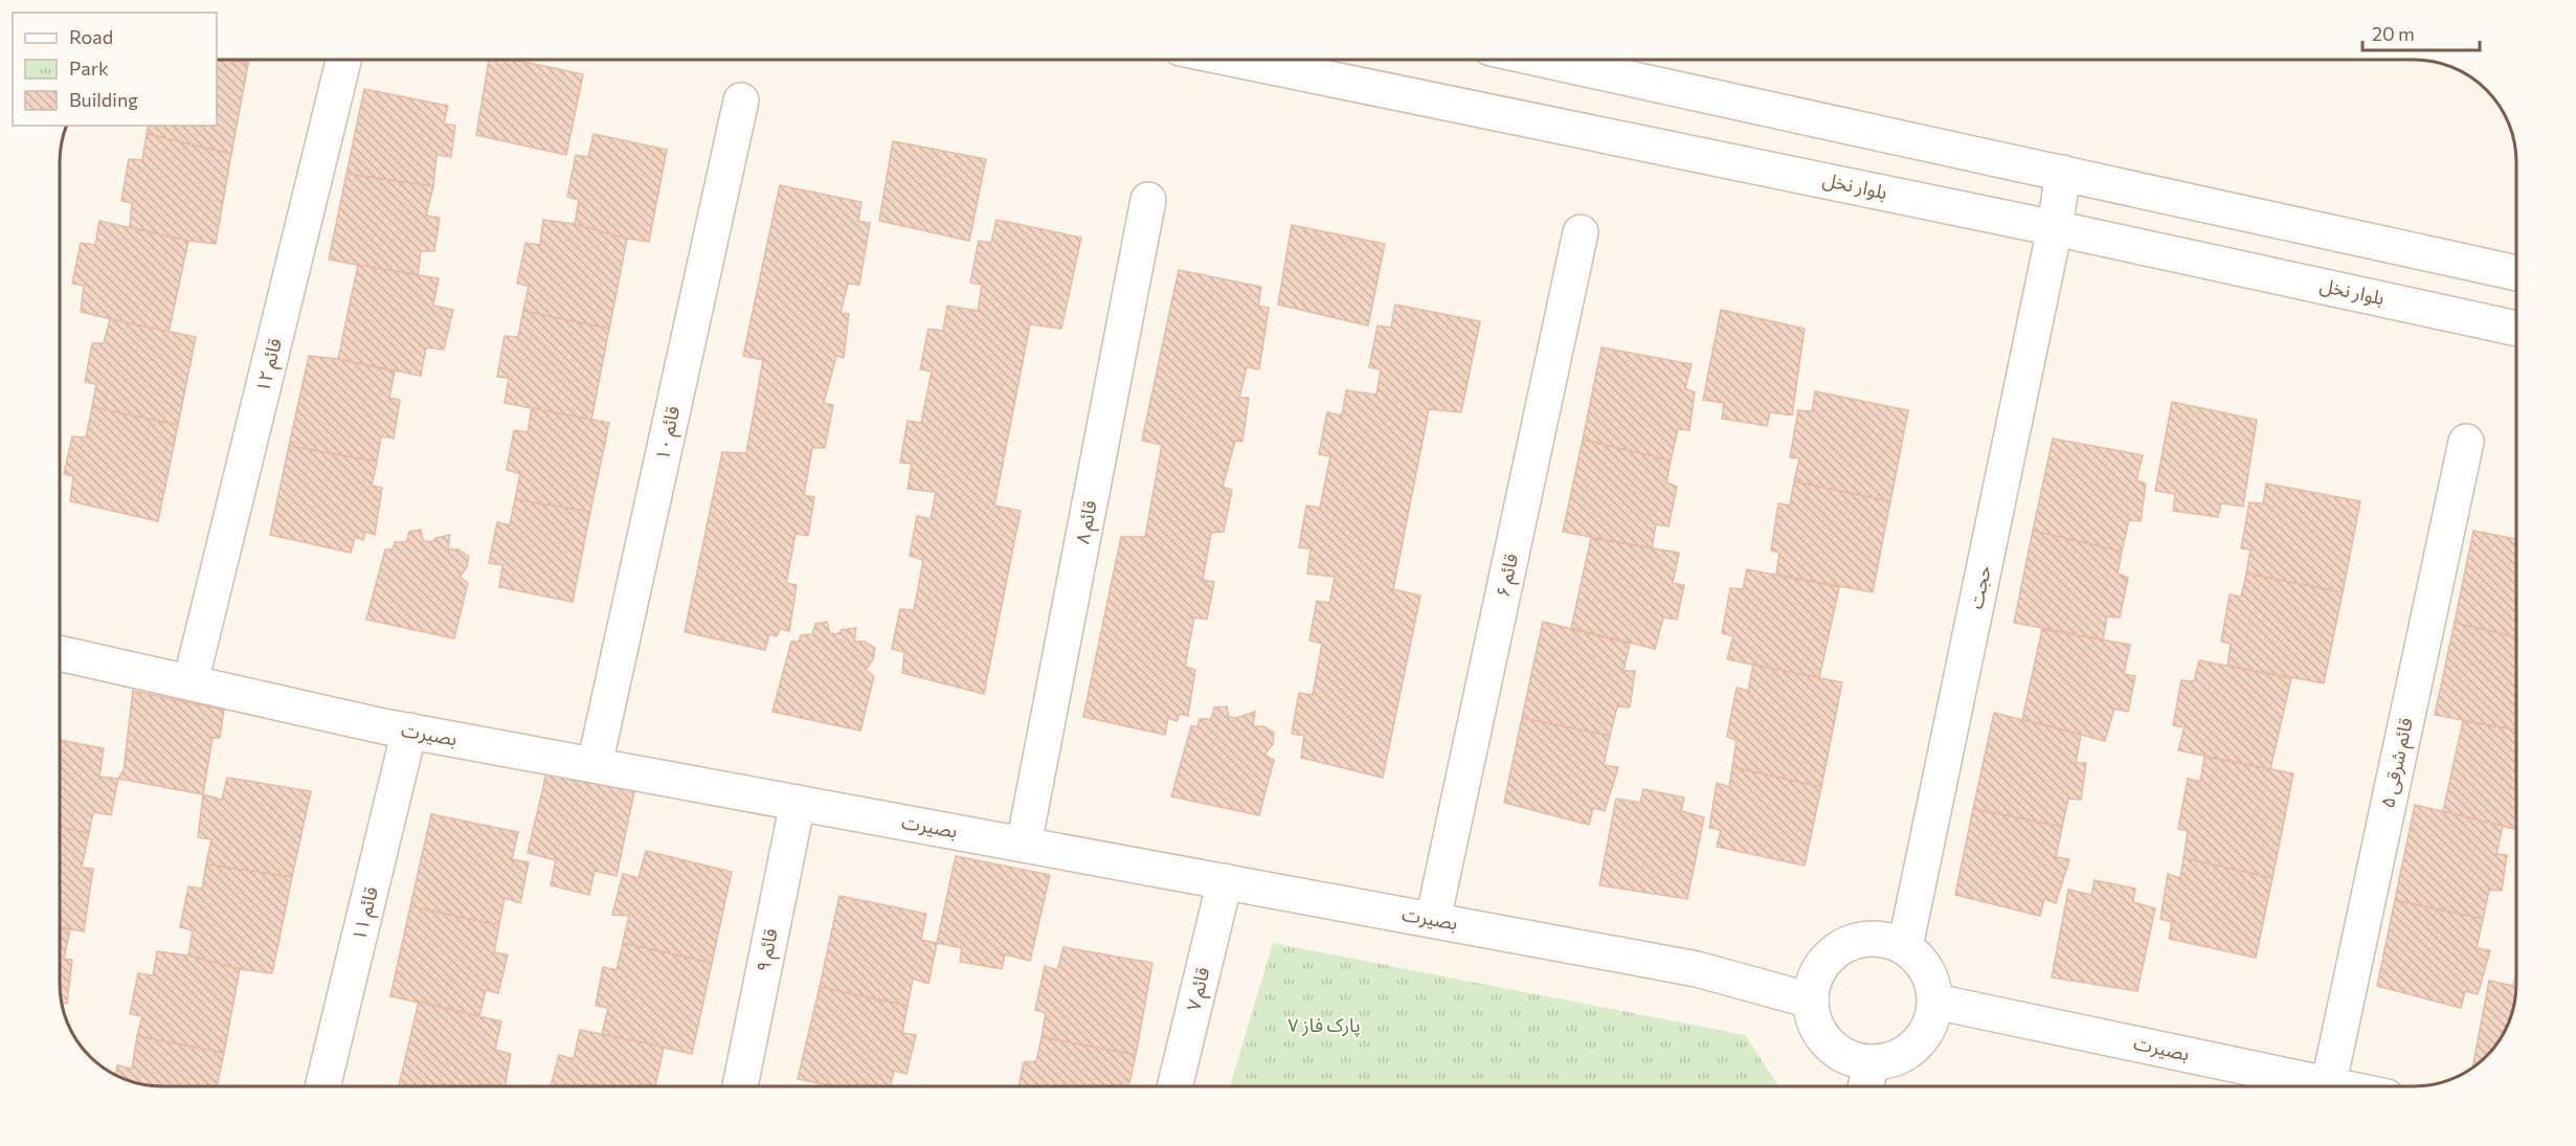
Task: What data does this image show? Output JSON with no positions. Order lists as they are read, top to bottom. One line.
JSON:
{"streets":{"street":["بلوار نخل","قائم ۱۲","قائم ۱۰","قائم ۸","قائم ۶","حجت","بصیرت","قائم شرقی ۵","قائم ۱۱","قائم ۹","قائم ۷"]},"crossings":[["بلوار نخل","حجت"],["قائم ۱۲","بصیرت"],["قائم ۱۰","بصیرت"],["قائم ۸","بصیرت"],["قائم ۶","بصیرت"],["حجت","بصیرت"],["بصیرت","قائم ۱۱"],["بصیرت","قائم ۹"],["بصیرت","قائم ۷"]],"parks":["پارک فاز ۷"],"legend":["Road","Park","Building"],"scale_bar":"20 m"}
